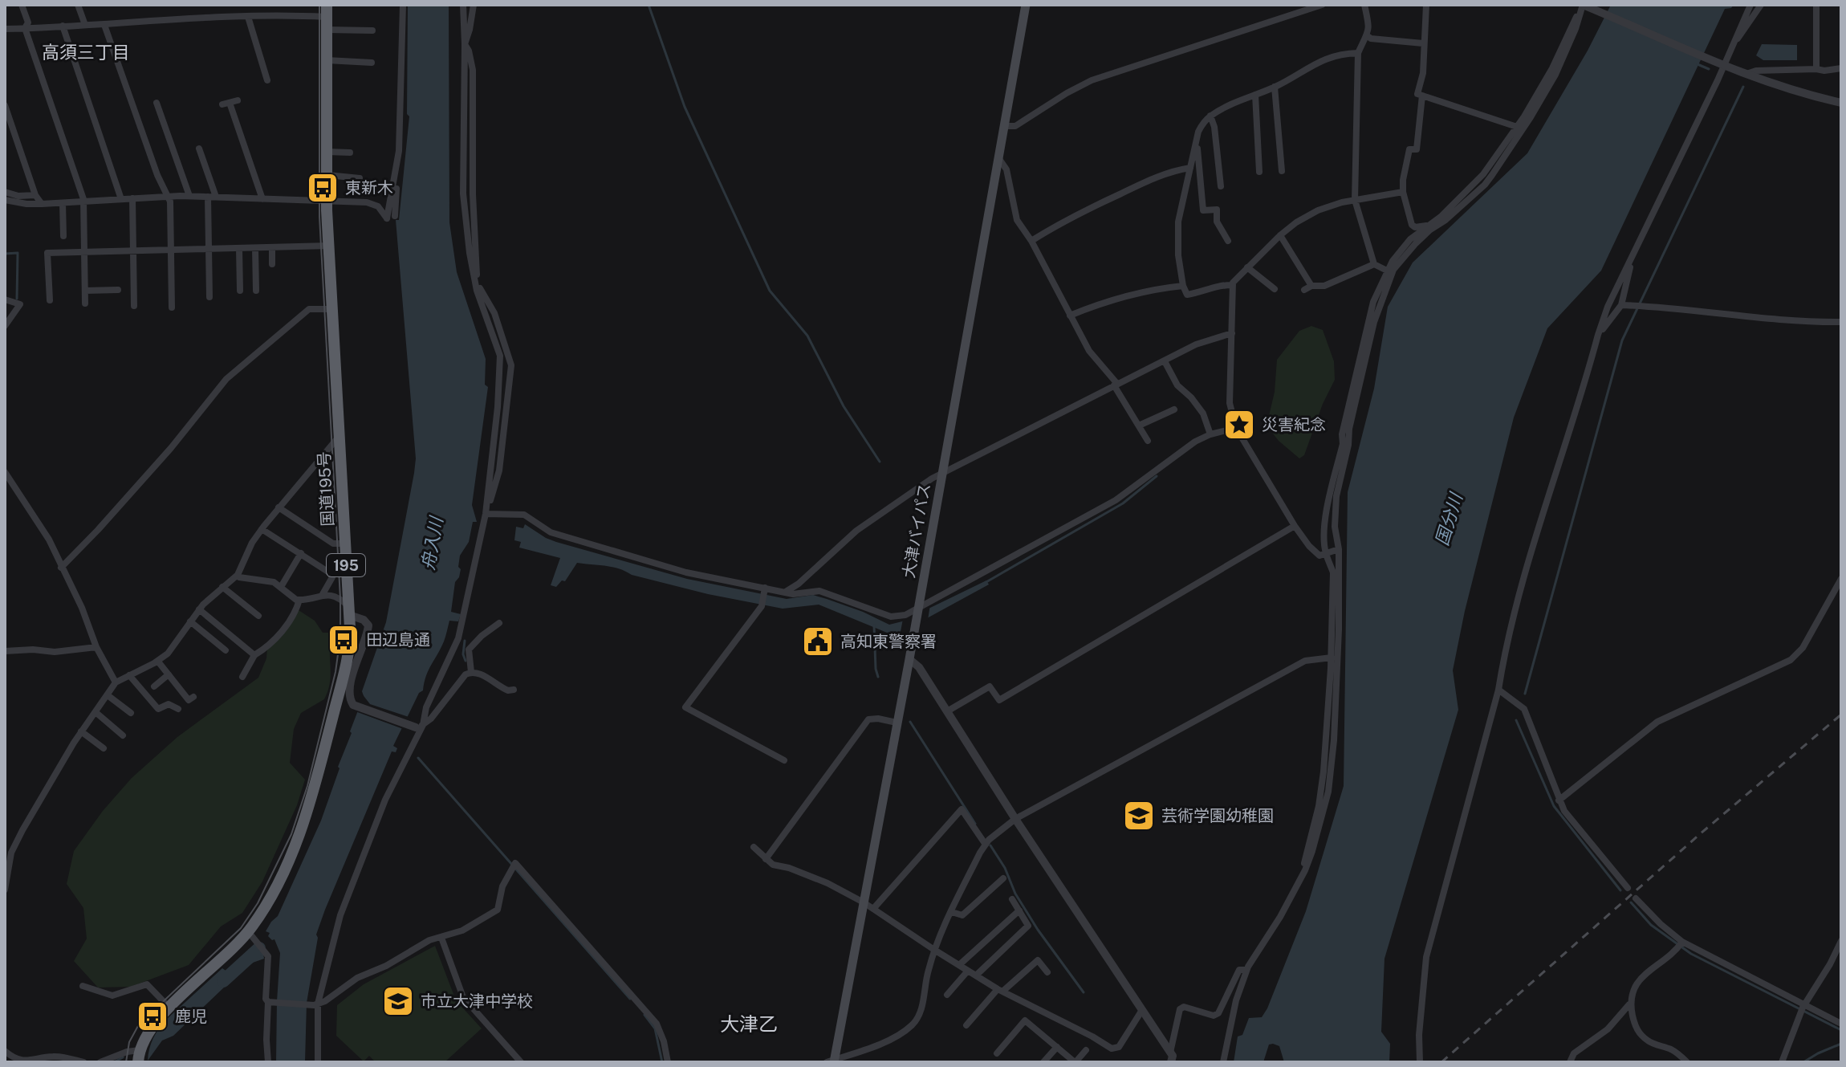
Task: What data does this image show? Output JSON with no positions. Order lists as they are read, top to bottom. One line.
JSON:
{"streets":{"highway":["国道195号","195"],"main road":["大津バイパス"]},"districts":["高須三丁目","大津乙"],"water":["国分川","舟入川"],"places":{"bus stop":["東新木","田辺島通","鹿児"],"place":["災害紀念"],"public building":["高知東警察署"],"school or university":["芸術学園幼稚園","市立大津中学校"]}}
